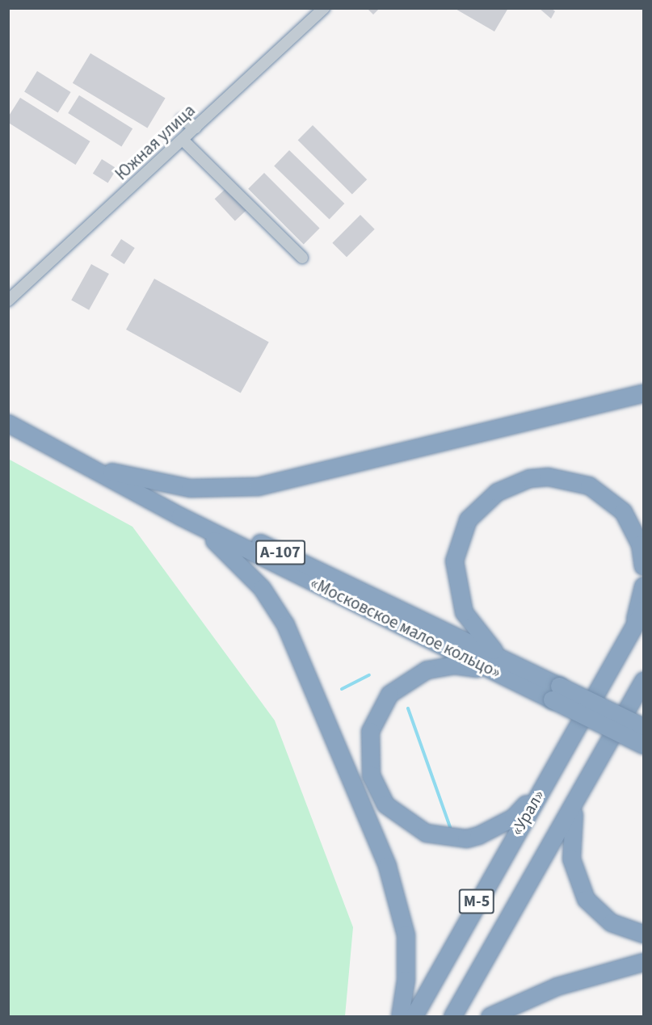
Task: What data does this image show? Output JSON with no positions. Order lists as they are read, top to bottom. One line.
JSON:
{"streets":{"highway":["А-107","«Московское малое кольцо»","«Урал»","М-5"],"street":["Южная улица"]}}
